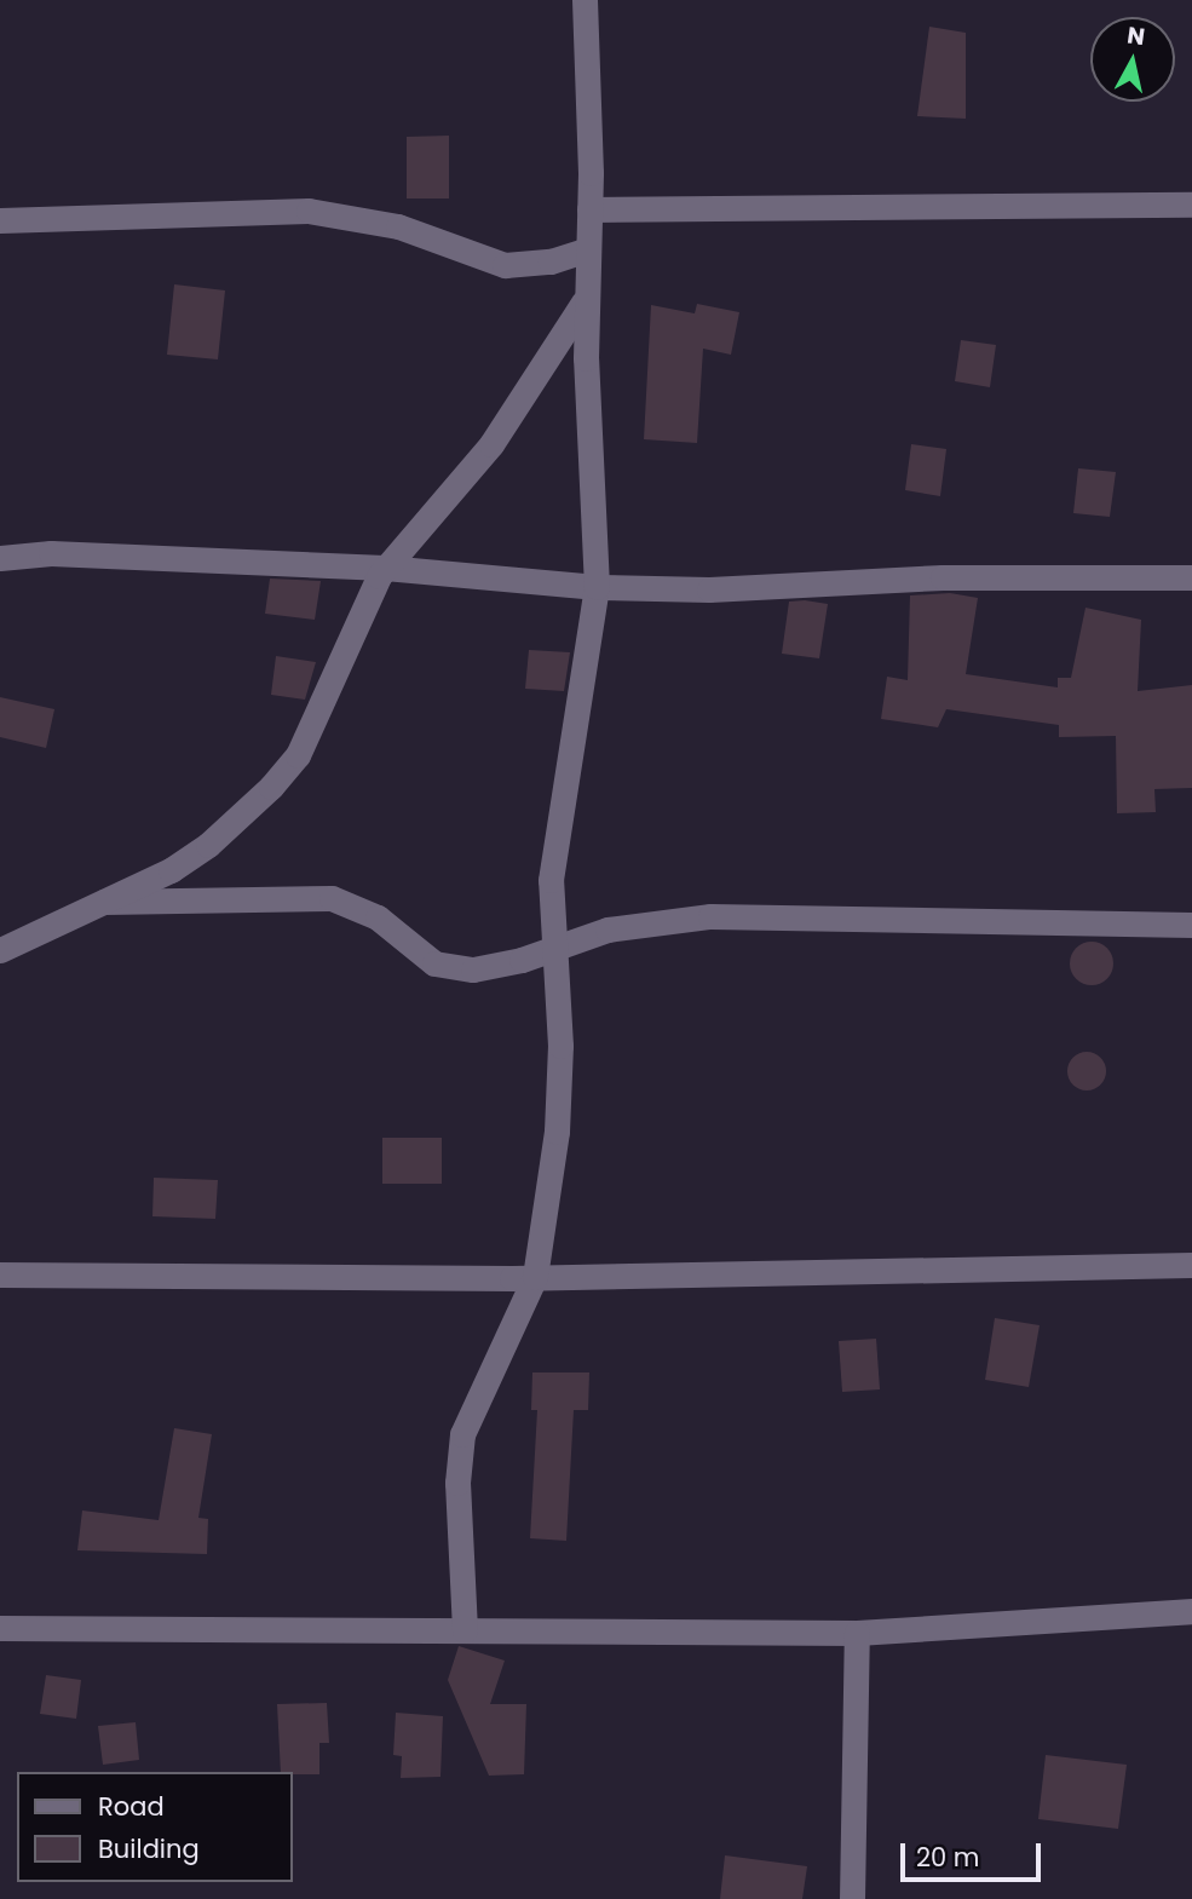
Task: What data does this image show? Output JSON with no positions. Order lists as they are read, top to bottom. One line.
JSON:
{"legend":["Road","Building"],"scale_bar":"20 m","north":"top"}
